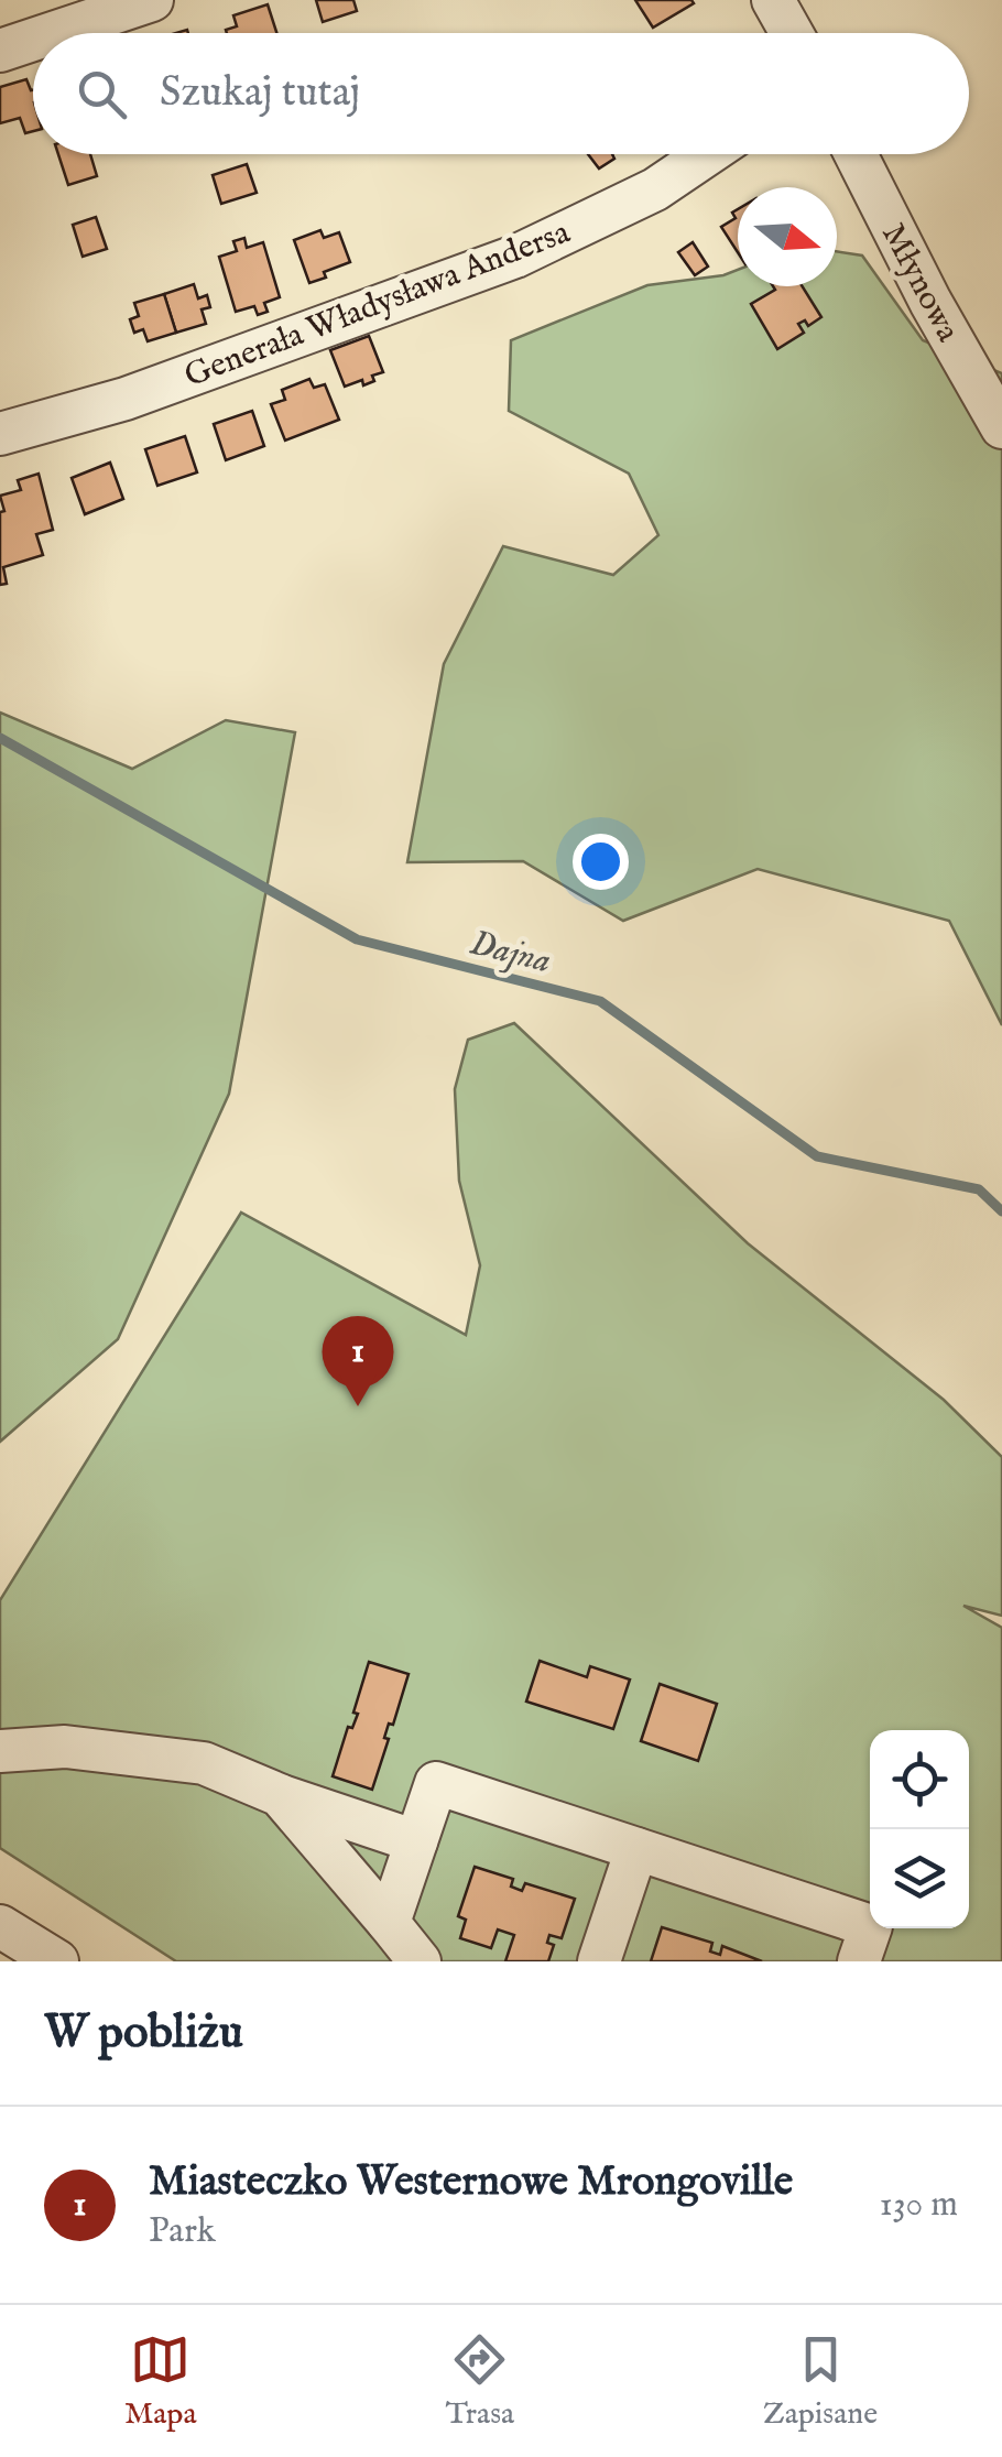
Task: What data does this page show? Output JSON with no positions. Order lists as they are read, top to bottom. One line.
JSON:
{"streets":{"street":["Młynowa","Generała Władysława Andersa"]},"water":["Dajna"],"north":"right","page":{"search":"Szukaj tutaj","pins":"1","heading":"W pobliżu","list":[{"mark":"1","name":"Miasteczko Westernowe Mrongoville","note":"Park","value":"130 m"}],"nav":["Mapa","Trasa","Zapisane"]}}
